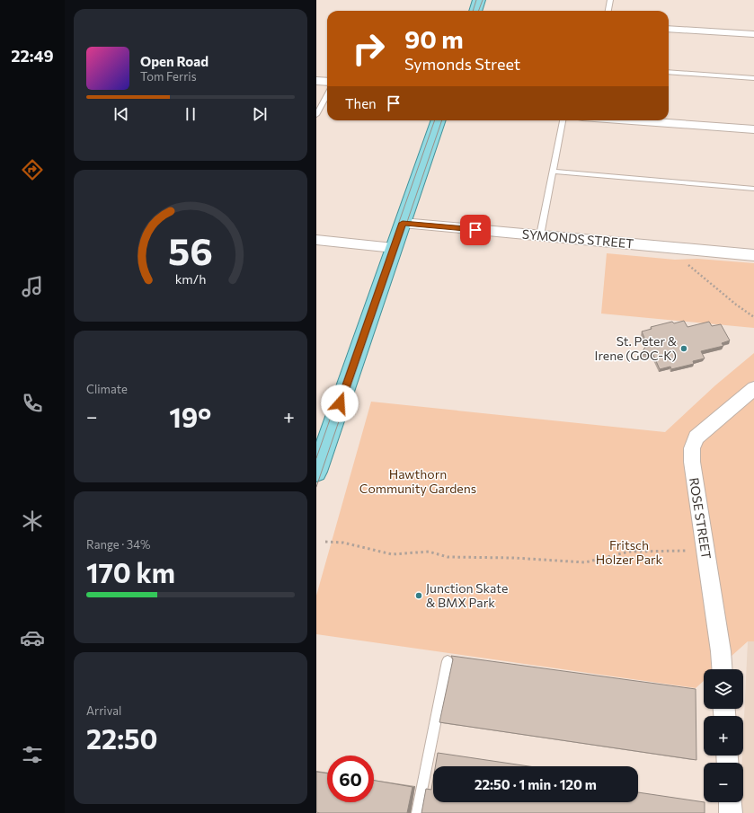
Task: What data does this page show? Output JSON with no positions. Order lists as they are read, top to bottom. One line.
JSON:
{"streets":{"street":["SYMONDS STREET","ROSE STREET"]},"parks":["Hawthorn Community Gardens","Fritsch Holzer Park"],"places":["St. Peter & Irene (GOC-K)","Junction Skate & BMX Park"],"page":{"tabs":"22:49","turn":["90 m","Symonds Street"],"song":["Open Road","Tom Ferris"],"then":"Then","tile":["Climate",["Range · 34%","170 km"],["Arrival","22:50"]],"heat":["−","19°","+"],"map_buttons":["+","−"],"limit":"60","trip":"22:50 · 1 min · 120 m","gauge":["56","km/h"]}}
